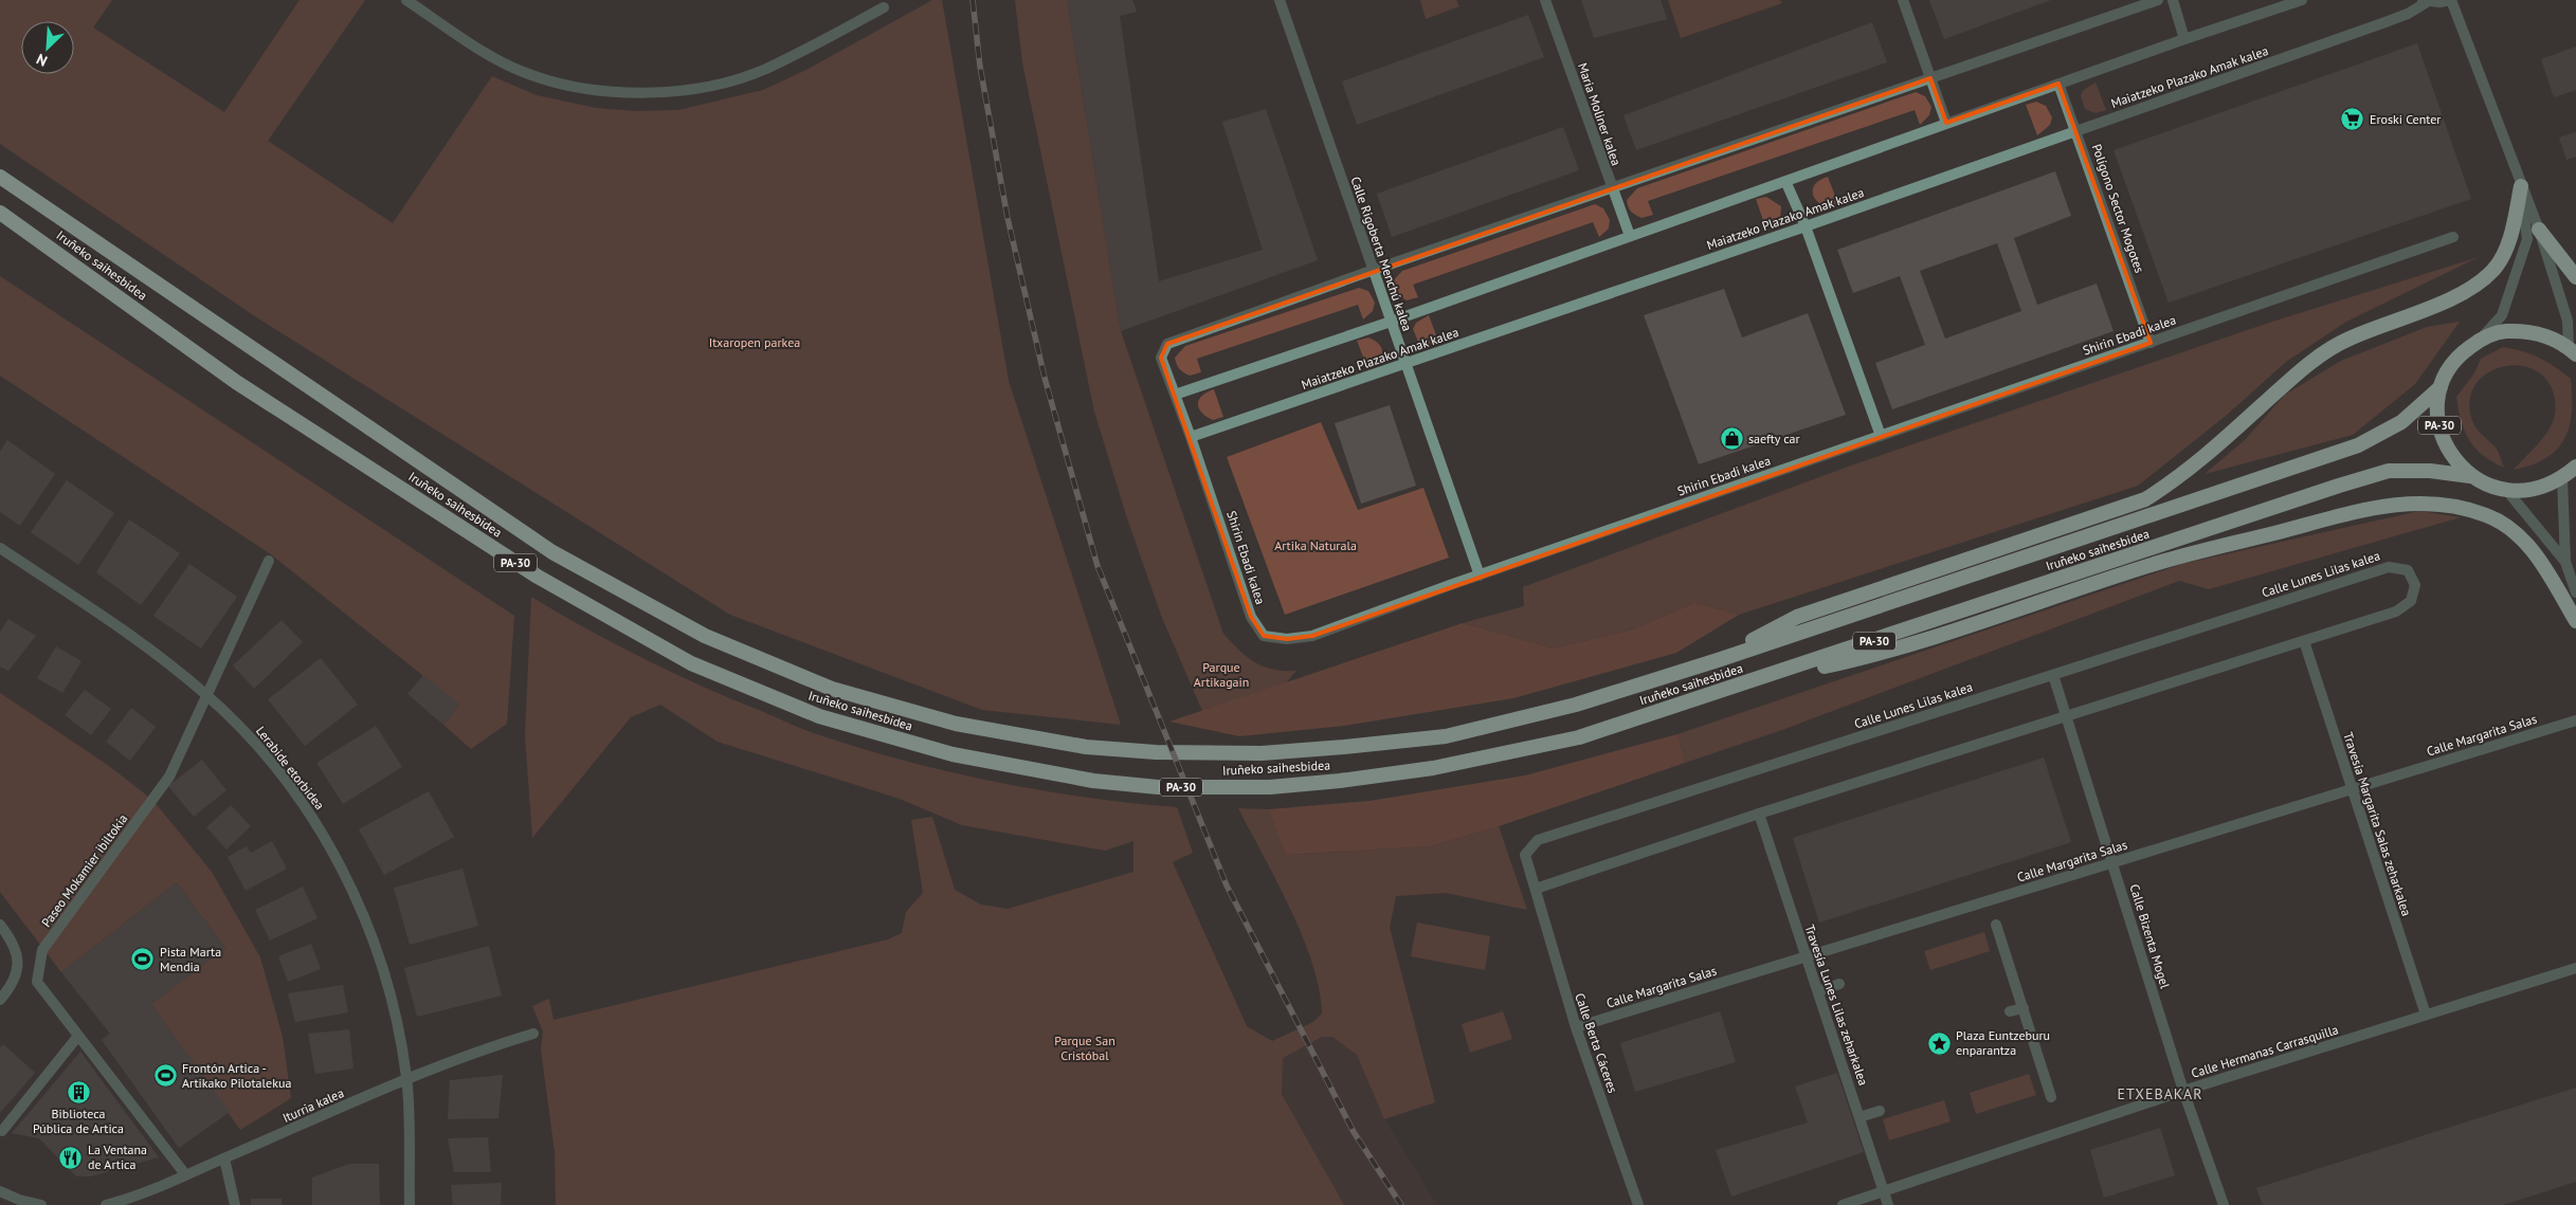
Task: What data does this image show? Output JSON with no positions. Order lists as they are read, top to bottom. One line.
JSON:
{"streets":{"highway":["Iruñeko saihesbidea","PA-30"],"street":["Maiatzeko Plazako Amak kalea","Maria Moliner kalea","Polígono Sector Mogotes","Calle Rigoberta Menchú kalea","Shirin Ebadi kalea","Calle Lunes Lilas kalea","Calle Margarita Salas","Lerabide etorbidea","Travesía Margarita Salas zeharkalea","Paseo Mokamier ibiltokia","Calle Bizenta Mogel","Travesía Lunes Lilas zeharkalea","Calle Berta Cáceres","Calle Hermanas Carrasquilla","Iturria kalea"]},"crossings":[["Maiatzeko Plazako Amak kalea","Polígono Sector Mogotes"],["Maiatzeko Plazako Amak kalea","Calle Rigoberta Menchú kalea"],["Maiatzeko Plazako Amak kalea","Shirin Ebadi kalea"],["Polígono Sector Mogotes","Shirin Ebadi kalea"],["Calle Rigoberta Menchú kalea","Shirin Ebadi kalea"],["Iruñeko saihesbidea","PA-30"],["Calle Lunes Lilas kalea","Travesía Margarita Salas zeharkalea"],["Calle Lunes Lilas kalea","Calle Bizenta Mogel"],["Calle Lunes Lilas kalea","Travesía Lunes Lilas zeharkalea"],["Calle Lunes Lilas kalea","Calle Berta Cáceres"],["Calle Margarita Salas","Travesía Margarita Salas zeharkalea"],["Calle Margarita Salas","Calle Bizenta Mogel"],["Calle Margarita Salas","Travesía Lunes Lilas zeharkalea"],["Calle Margarita Salas","Calle Berta Cáceres"],["Lerabide etorbidea","Paseo Mokamier ibiltokia"],["Lerabide etorbidea","Iturria kalea"],["Travesía Margarita Salas zeharkalea","Calle Hermanas Carrasquilla"],["Paseo Mokamier ibiltokia","Iturria kalea"],["Calle Bizenta Mogel","Calle Hermanas Carrasquilla"],["Travesía Lunes Lilas zeharkalea","Calle Hermanas Carrasquilla"]],"districts":["ETXEBAKAR"],"parks":["Itxaropen parkea","Artika Naturala","Parque Artikagain","Parque San Cristóbal"],"places":{"supermarket":["Eroski Center"],"shop":["saefty car"],"sports":["Pista Marta Mendia","Frontón Artica - Artikako Pilotalekua"],"place":["Plaza Euntzeburu enparantza"],"building":["Biblioteca Pública de Artica"],"restaurant":["La Ventana de Artica"]},"north":"bottom left"}
